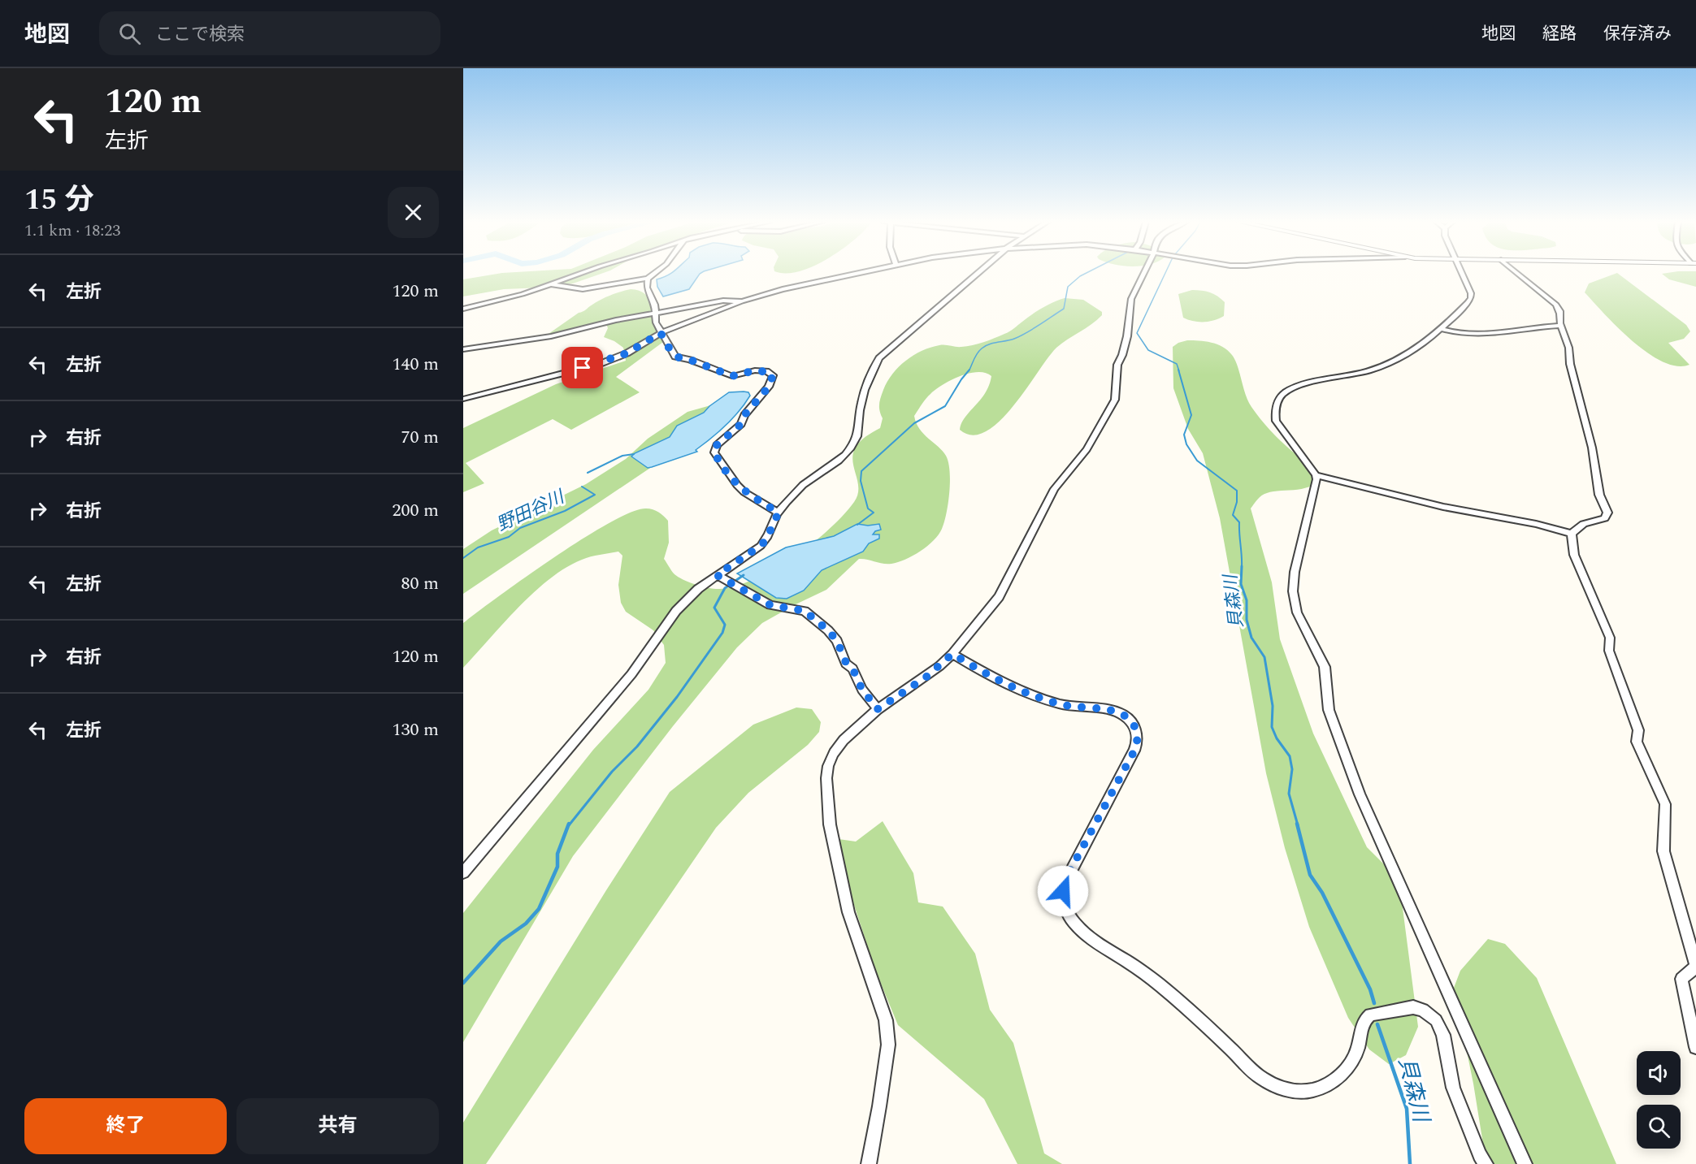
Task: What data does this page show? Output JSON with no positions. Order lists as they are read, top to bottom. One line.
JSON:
{"water":["野田谷川","貝森川"],"page":{"header":"地図","search":"ここで検索","nav":["地図","経路","保存済み"],"turn":["120 m","左折"],"heading":["15 分","1.1 km · 18:23"],"list":[{"name":"左折","value":"120 m"},{"name":"左折","value":"140 m"},{"name":"右折","value":"70 m"},{"name":"右折","value":"200 m"},{"name":"左折","value":"80 m"},{"name":"右折","value":"120 m"},{"name":"左折","value":"130 m"}],"buttons":["終了","共有"]}}
